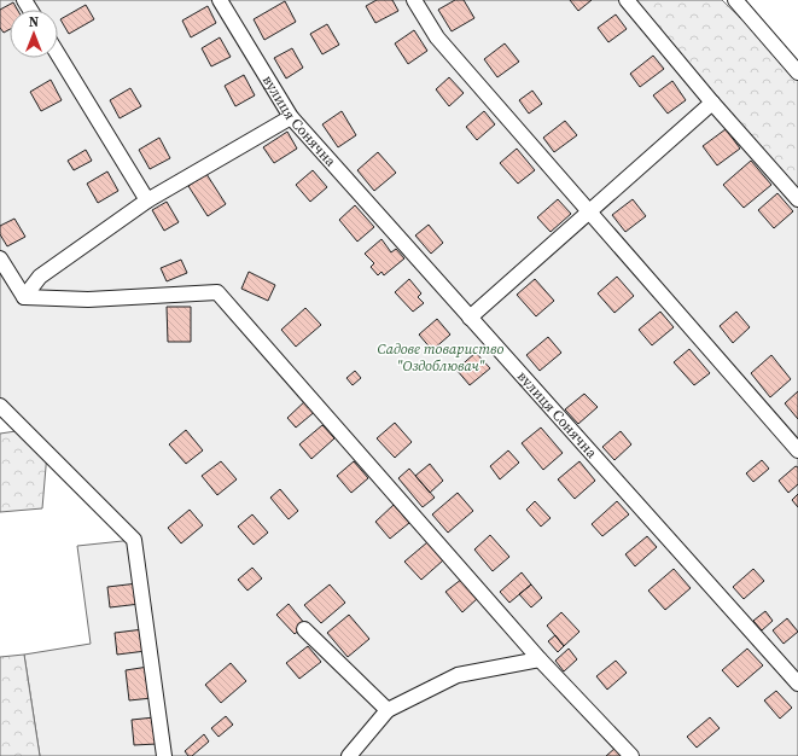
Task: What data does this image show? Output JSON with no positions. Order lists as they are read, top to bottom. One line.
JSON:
{"streets":{"street":["вулиця Сонячна"]},"parks":["Садове товариство \"Оздоблювач\""],"north":"top"}
